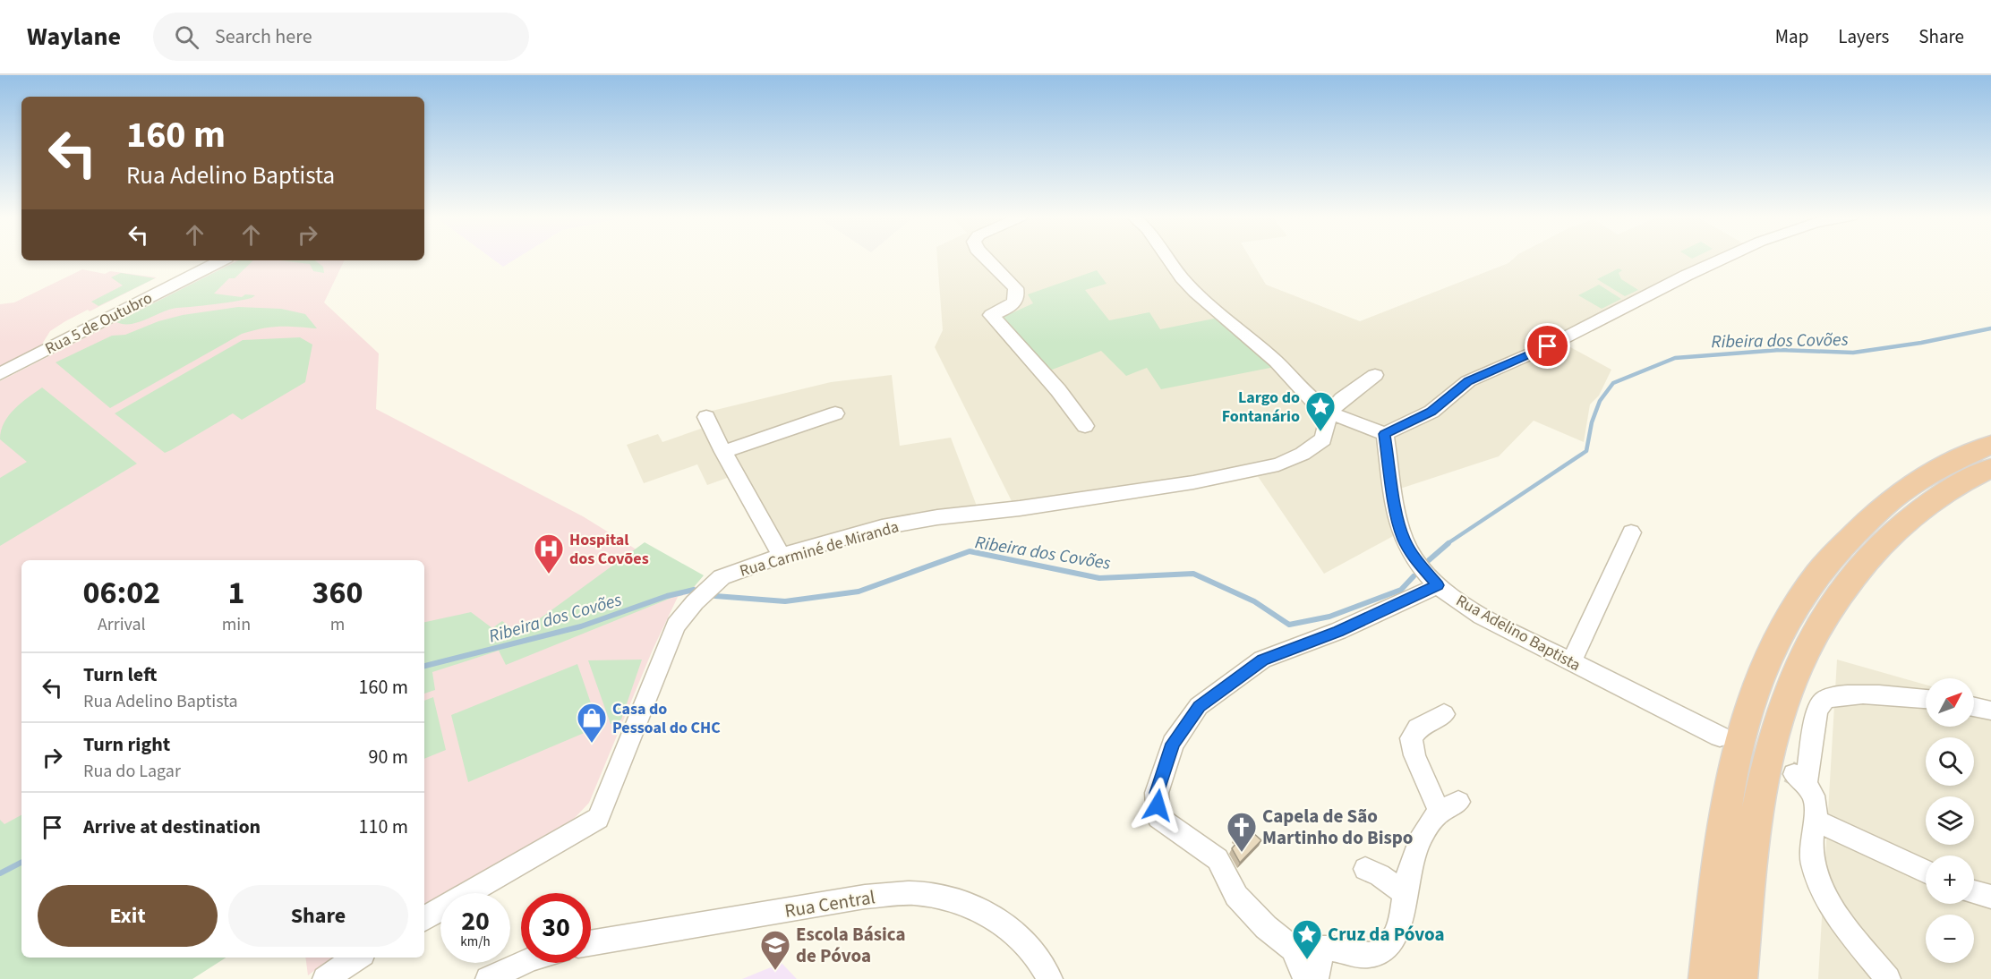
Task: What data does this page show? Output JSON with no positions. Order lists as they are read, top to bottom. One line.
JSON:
{"streets":{"street":["Rua 5 de Outubro","Rua Carminé de Miranda","Rua Adelino Baptista","Rua Central"]},"water":["Ribeira dos Covões"],"places":{"place":["Largo do Fontanário","Cruz da Póvoa"],"hospital":["Hospital dos Covões"],"shop":["Casa do Pessoal do CHC"],"church":["Capela de São Martinho do Bispo"],"school or university":["Escola Básica de Póvoa"]},"north":"top right","page":{"header":"Waylane","search":"Search here","nav":["Map","Layers","Share"],"turn":["160 m","Rua Adelino Baptista"],"eta":["06:02","Arrival","1","min","360","m"],"list":[{"name":"Turn left","note":"Rua Adelino Baptista","value":"160 m"},{"name":"Turn right","note":"Rua do Lagar","value":"90 m"},{"name":"Arrive at destination","value":"110 m"}],"map_buttons":["+","−"],"buttons":["Exit","Share"],"speed":"20 km/h","limit":"30"}}
